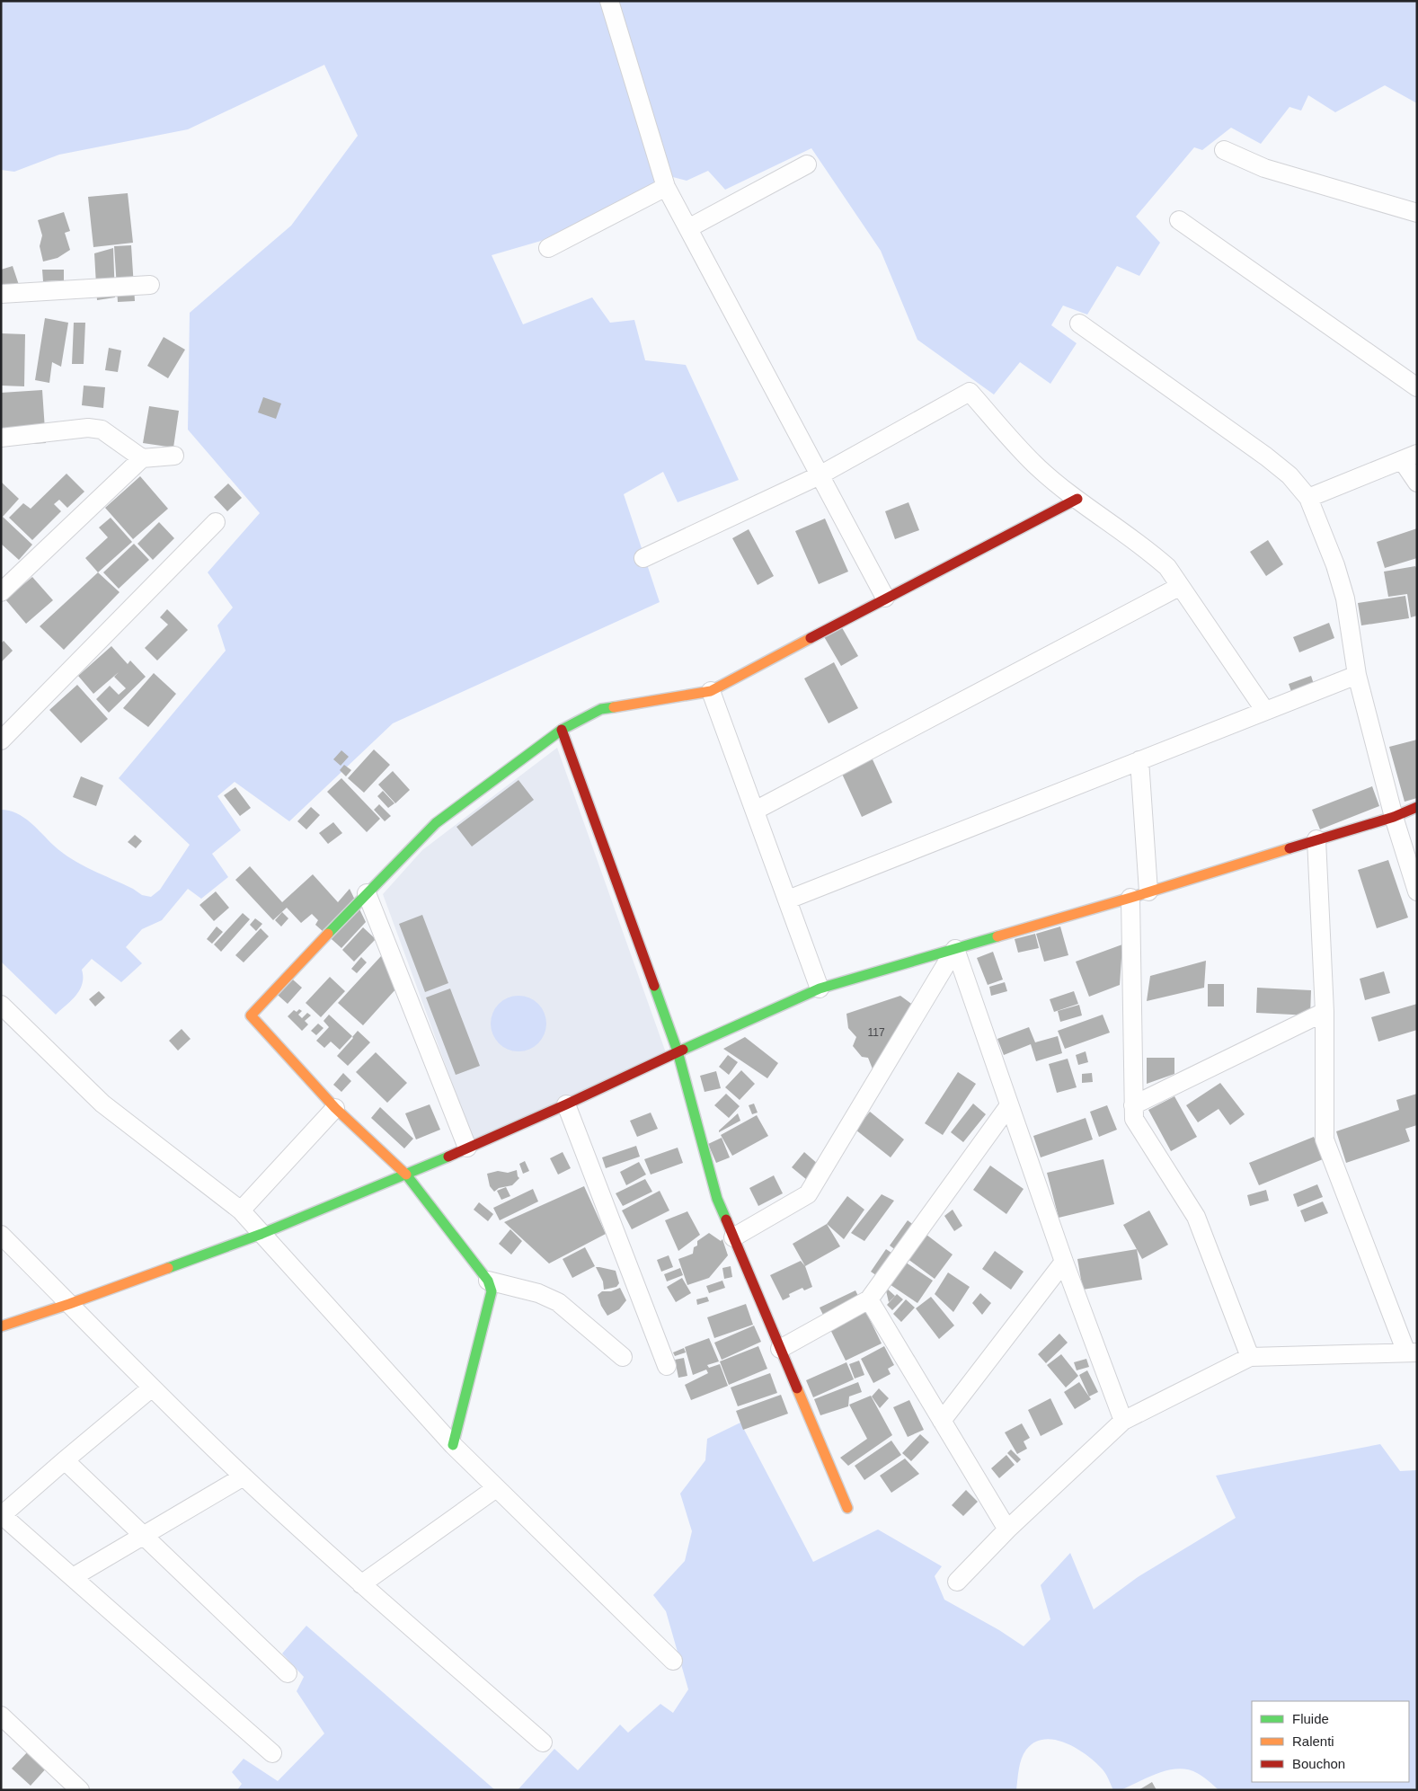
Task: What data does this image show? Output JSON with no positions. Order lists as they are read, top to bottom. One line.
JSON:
{"house_numbers":["117"],"legend":["Fluide","Ralenti","Bouchon"]}
